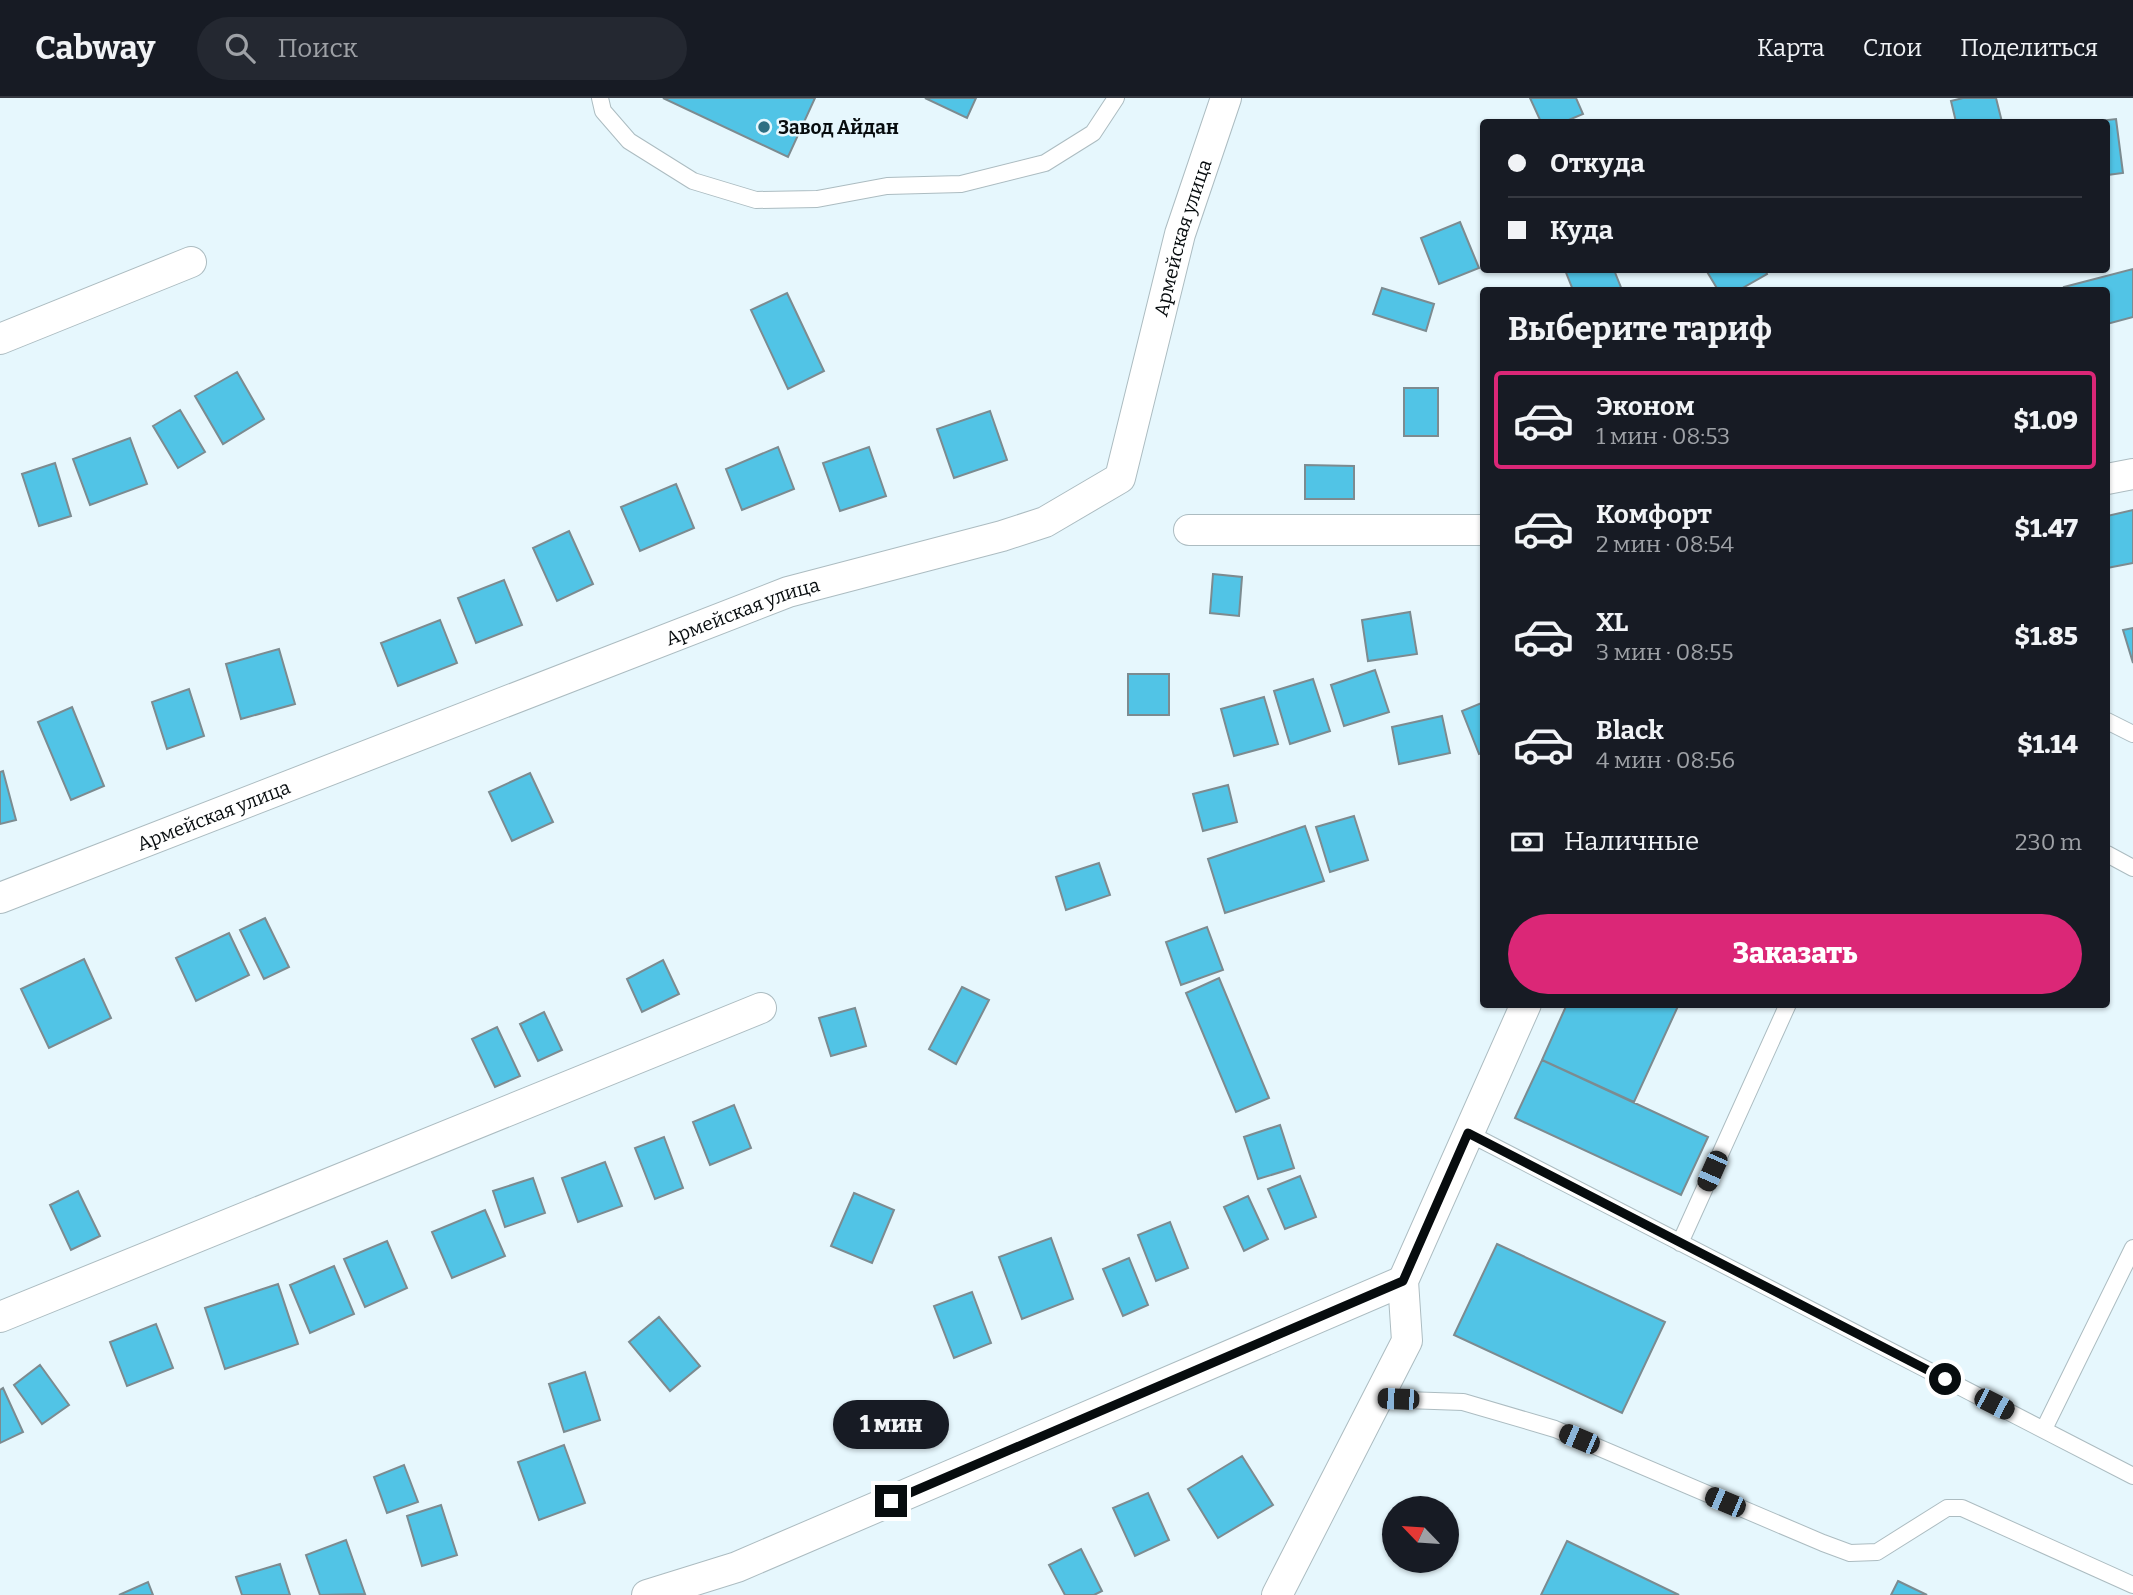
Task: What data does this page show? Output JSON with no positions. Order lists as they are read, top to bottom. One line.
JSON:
{"streets":{"street":["Армейская улица"]},"places":["Завод Айдан"],"north":"top left","page":{"header":"Cabway","search":"Поиск","nav":["Карта","Слои","Поделиться"],"banner":["Откуда","Куда"],"heading":"Выберите тариф","list":[{"name":"Эконом","note":"1 мин · 08:53","value":"$1.09"},{"name":"Комфорт","note":"2 мин · 08:54","value":"$1.47"},{"name":"XL","note":"3 мин · 08:55","value":"$1.85"},{"name":"Black","note":"4 мин · 08:56","value":"$1.14"}],"pay":["Наличные","230 m"],"buttons":"Заказать","bubble":"1 мин"}}
